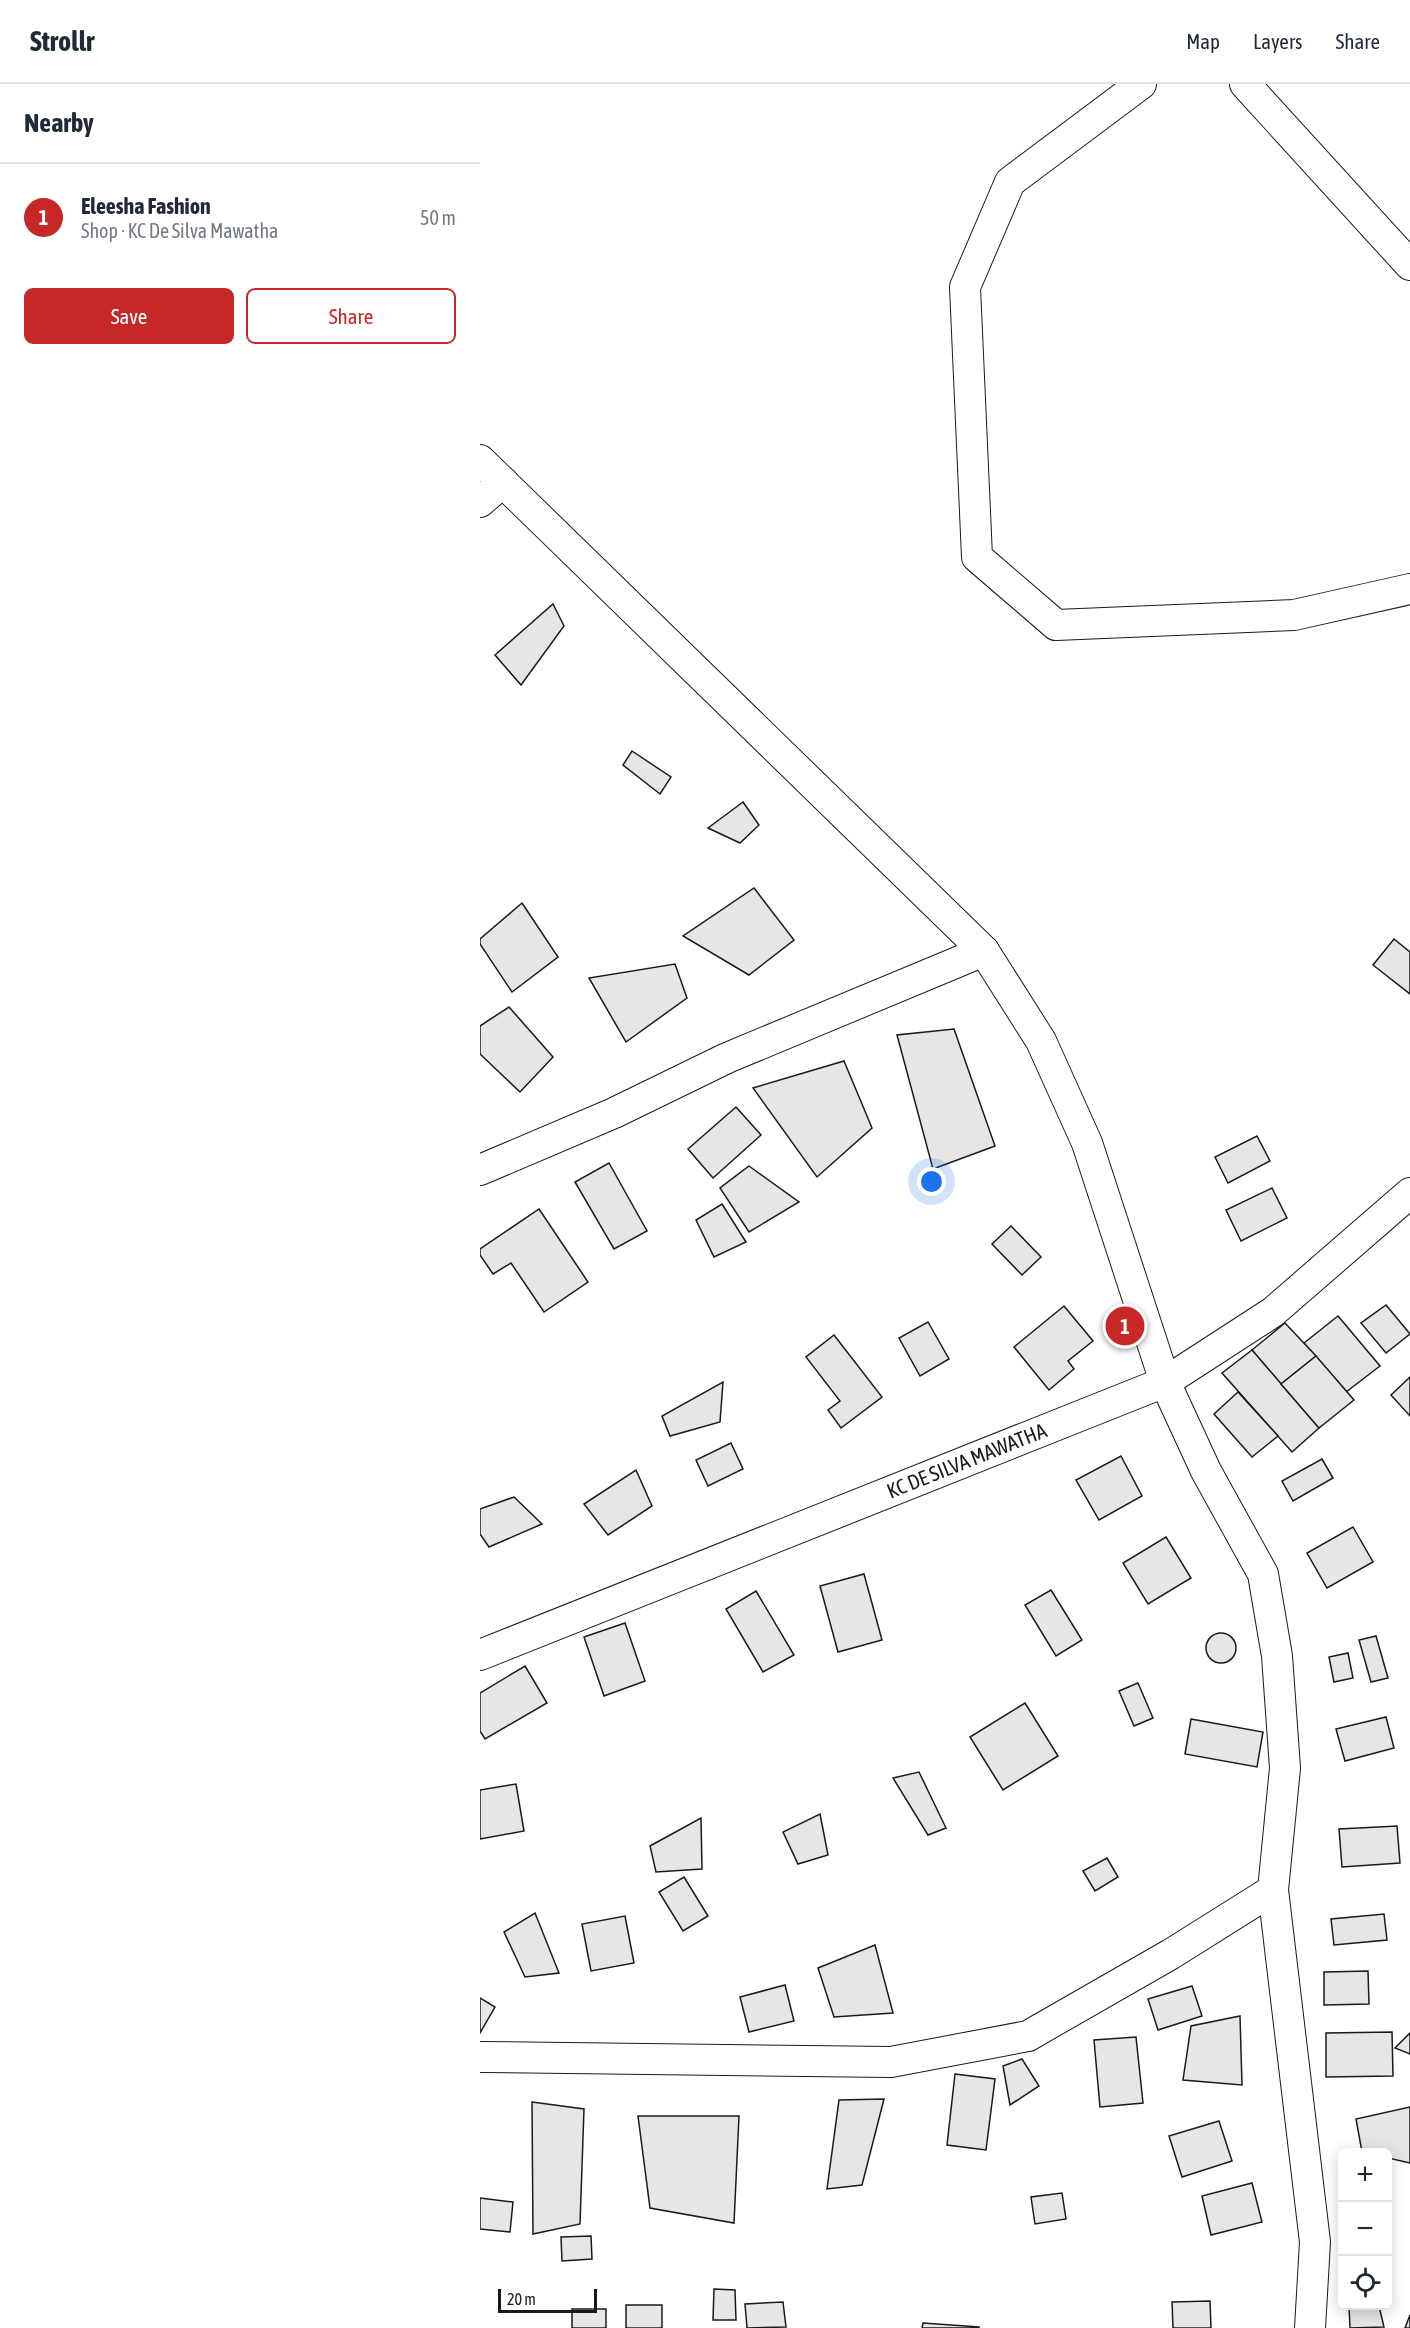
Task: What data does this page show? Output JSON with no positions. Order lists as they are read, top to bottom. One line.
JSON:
{"streets":{"street":["KC DE SILVA MAWATHA"]},"scale_bar":"20 m","page":{"header":"Strollr","nav":["Map","Layers","Share"],"heading":"Nearby","list":[{"mark":"1","name":"Eleesha Fashion","note":"Shop · KC De Silva Mawatha","value":"50 m"}],"buttons":["Save","Share"],"pins":"1","map_buttons":["+","−"],"scale":"20 m"}}
